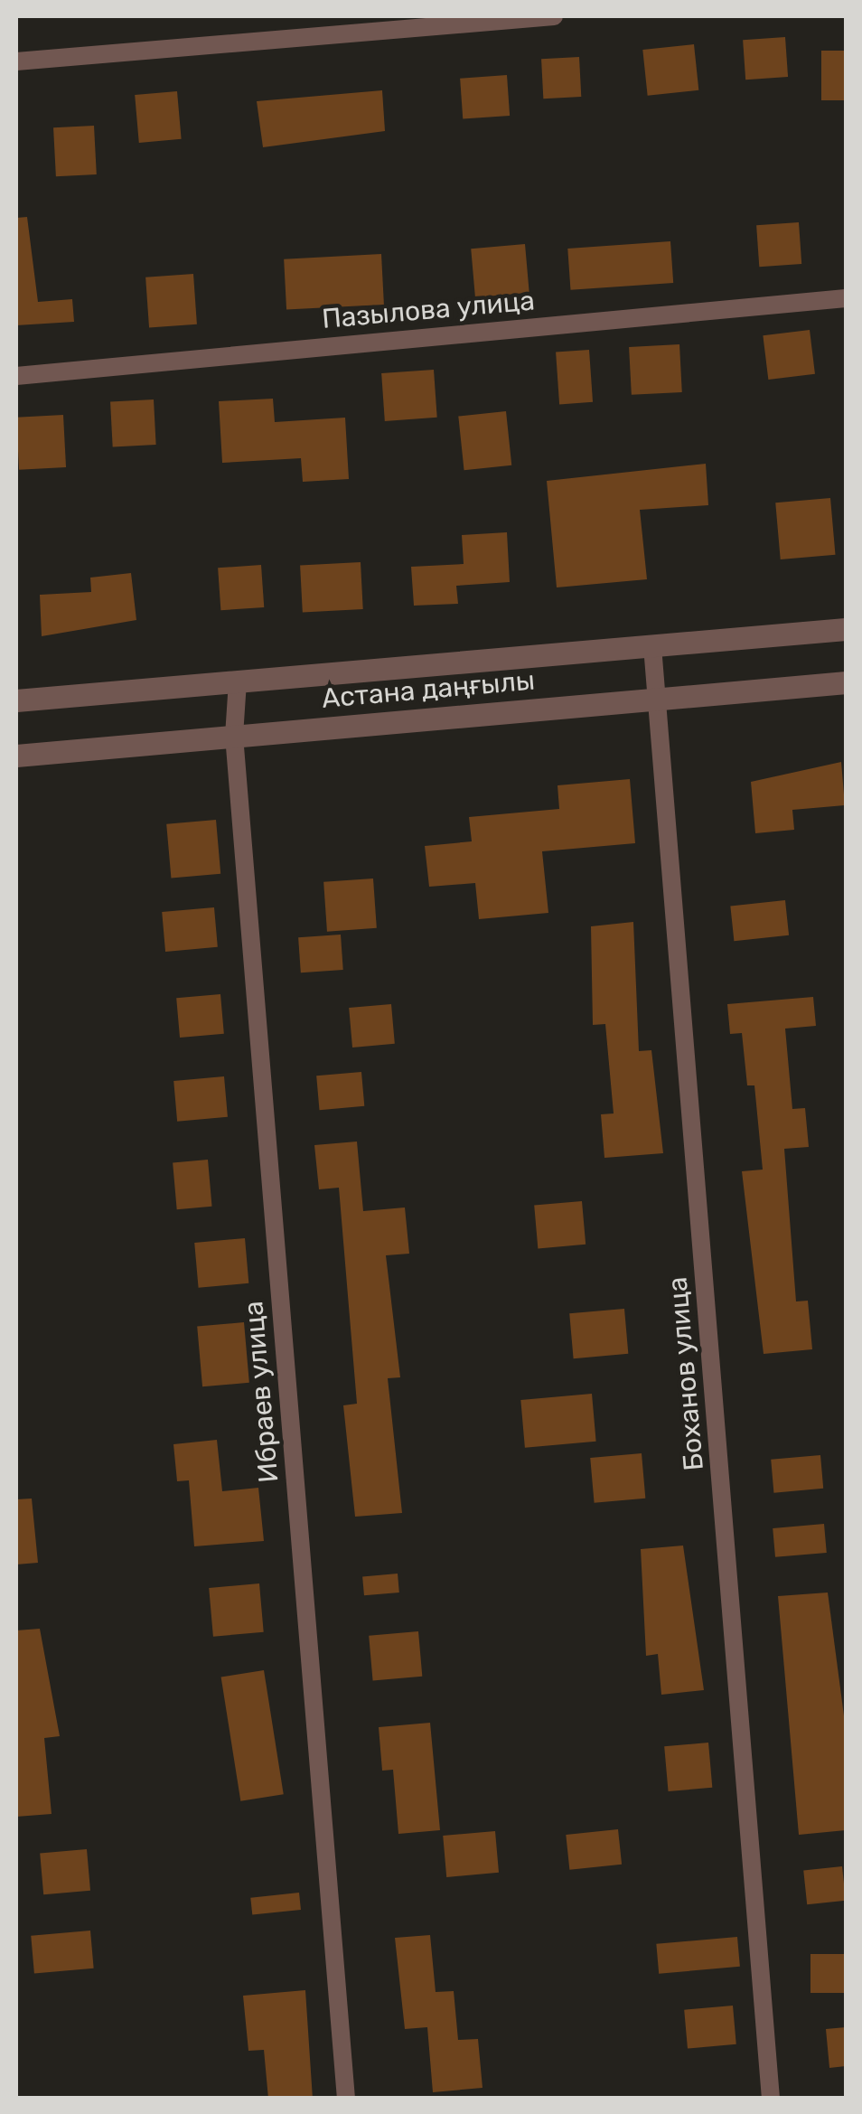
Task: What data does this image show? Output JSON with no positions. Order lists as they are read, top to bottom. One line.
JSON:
{"streets":{"street":["Пазылова улица","Астана даңғылы","Боханов улица","Ибраев улица"]},"crossings":[["Астана даңғылы","Боханов улица"],["Астана даңғылы","Ибраев улица"]]}
